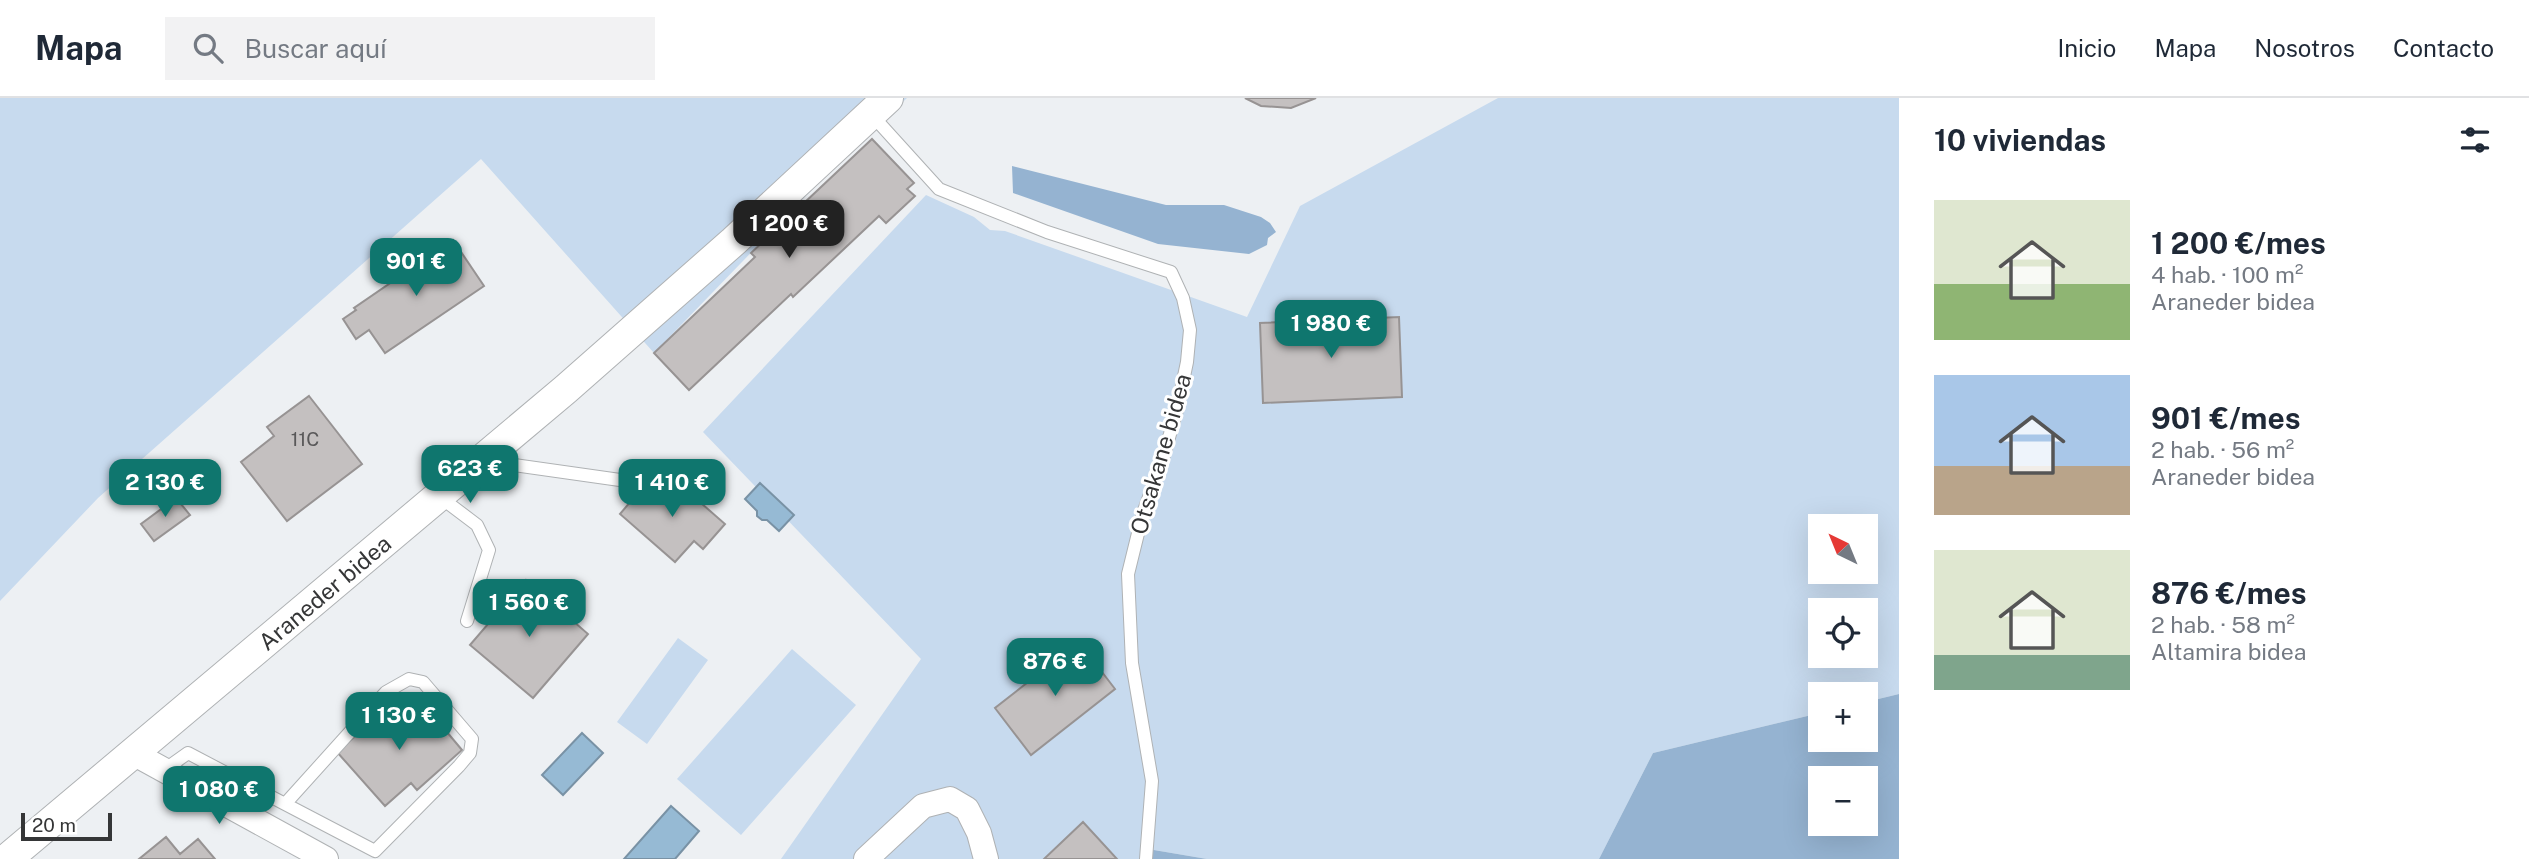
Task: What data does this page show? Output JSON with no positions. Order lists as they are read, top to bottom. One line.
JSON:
{"streets":{"street":["Araneder bidea"],"lane":["Otsakane bidea"]},"crossings":[["Otsakane bidea","Araneder bidea"]],"house_numbers":["11C"],"scale_bar":"20 m","north":"top left","page":{"header":"Mapa","search":"Buscar aquí","nav":["Inicio","Mapa","Nosotros","Contacto"],"heading":"10 viviendas","list":[{"name":"1 200 €/mes","note":"4 hab. · 100 m² · Araneder bidea"},{"name":"901 €/mes","note":"2 hab. · 56 m² · Araneder bidea"},{"name":"876 €/mes","note":"2 hab. · 58 m² · Altamira bidea"}],"price":["1 200 €","901 €","1 980 €","623 €","2 130 €","1 410 €","1 560 €","876 €","1 130 €","1 080 €"],"map_buttons":["+","−"],"scale":"20 m"}}
